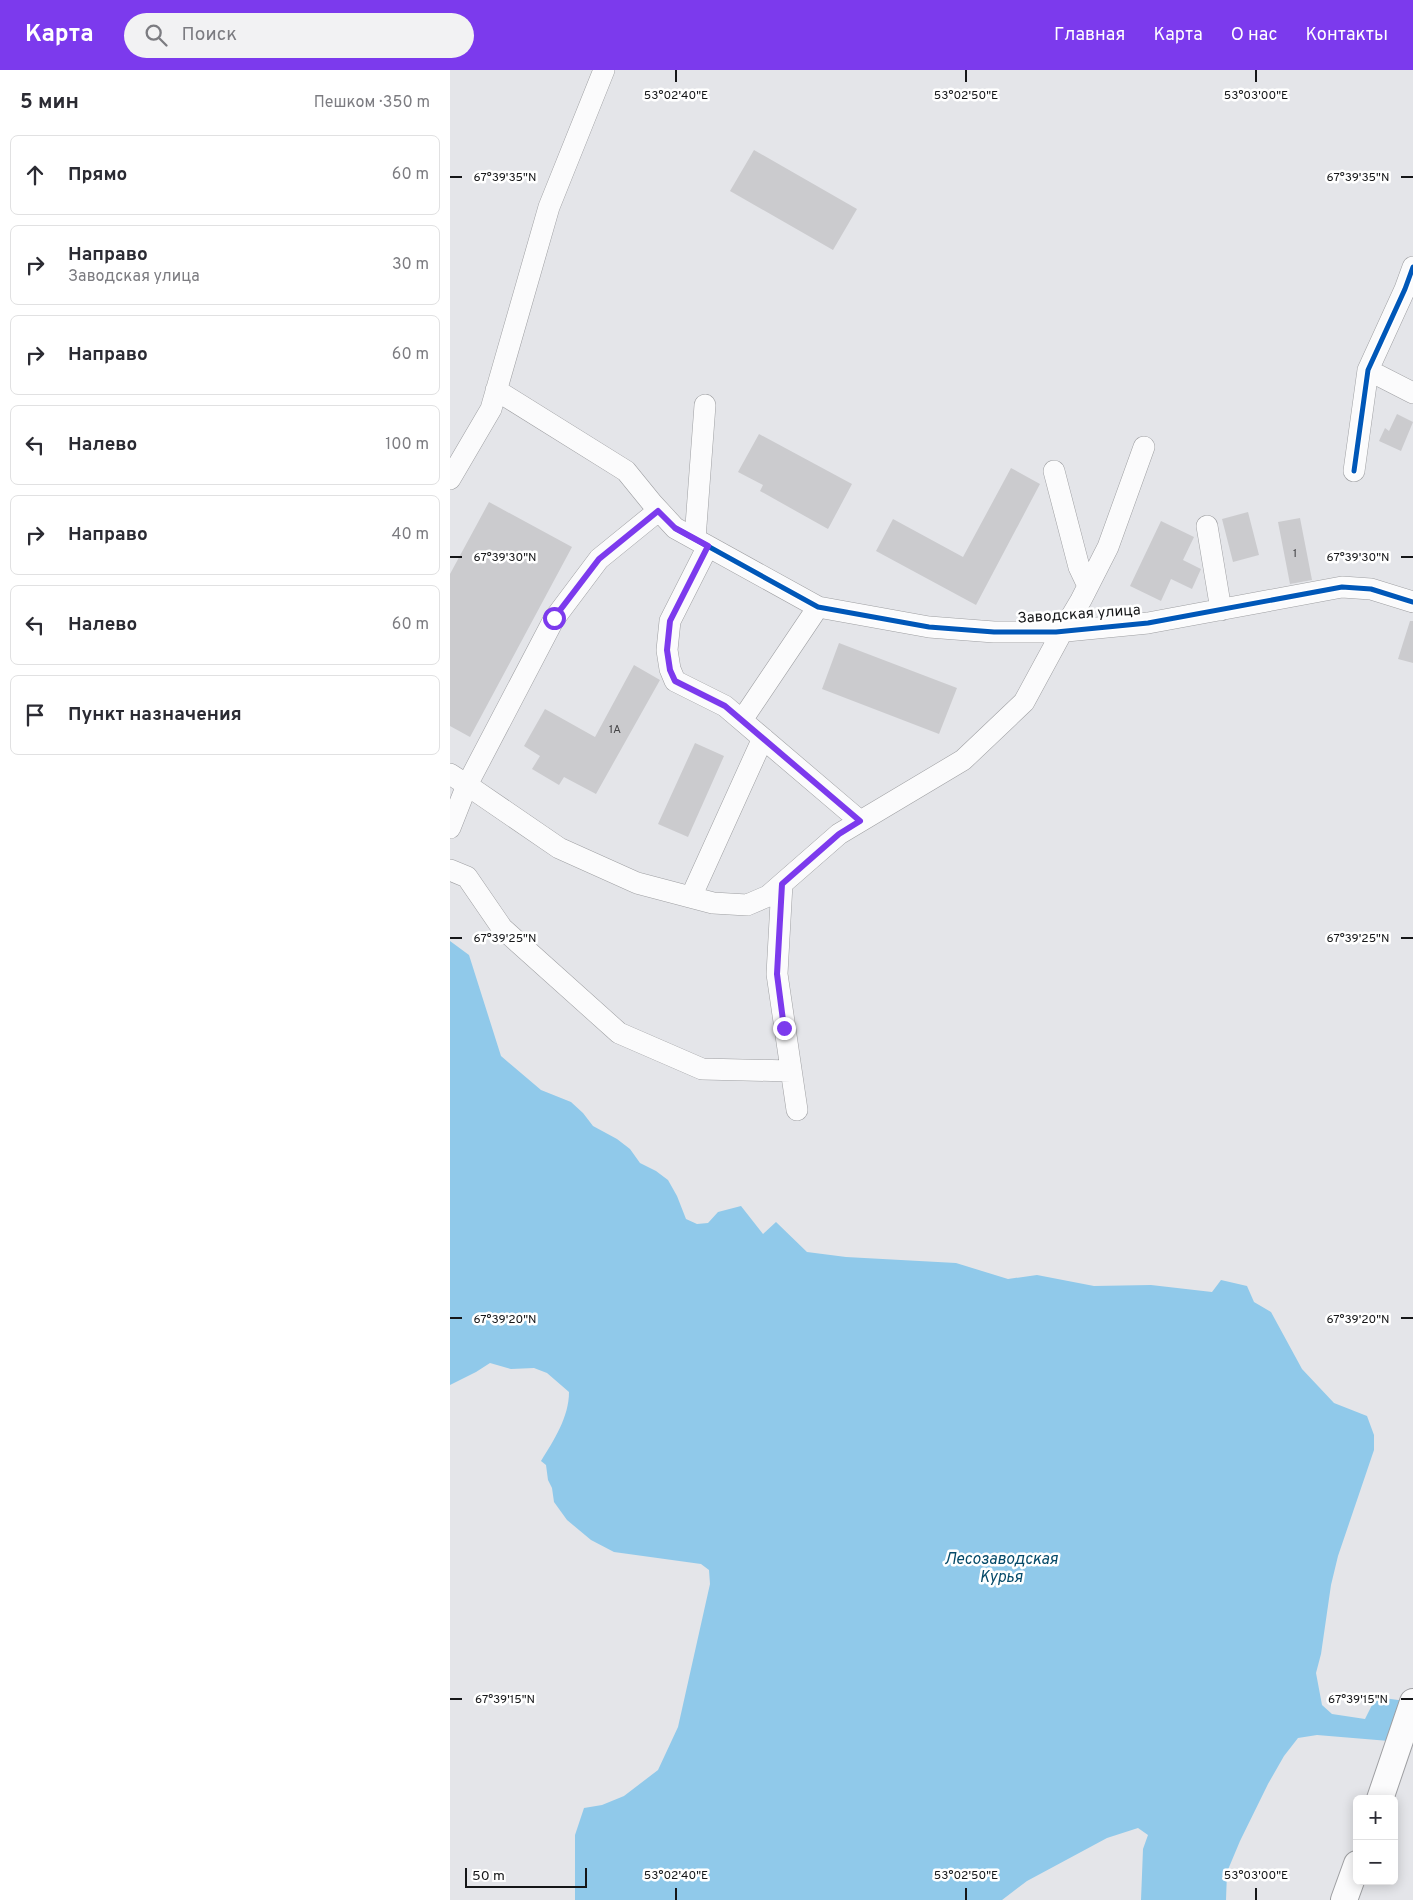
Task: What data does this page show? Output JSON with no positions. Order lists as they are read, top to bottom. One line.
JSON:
{"streets":{"street":["Заводская улица"]},"water":["Лесозаводская Курья"],"house_numbers":["1","1А"],"scale_bar":"50 m","page":{"header":"Карта","search":"Поиск","nav":["Главная","Карта","О нас","Контакты"],"heading":["5 мин","Пешком · 350 m"],"list":[["Прямо","60 m"],["Направо","Заводская улица","30 m"],["Направо","60 m"],["Налево","100 m"],["Направо","40 m"],["Налево","60 m"],"Пункт назначения"],"map_buttons":["+","−"],"scale":"50 m"},"coordinates":["53°02'40\"E","53°02'50\"E","53°03'00\"E","67°39'35\"N","67°39'30\"N","67°39'25\"N","67°39'20\"N","67°39'15\"N"]}
